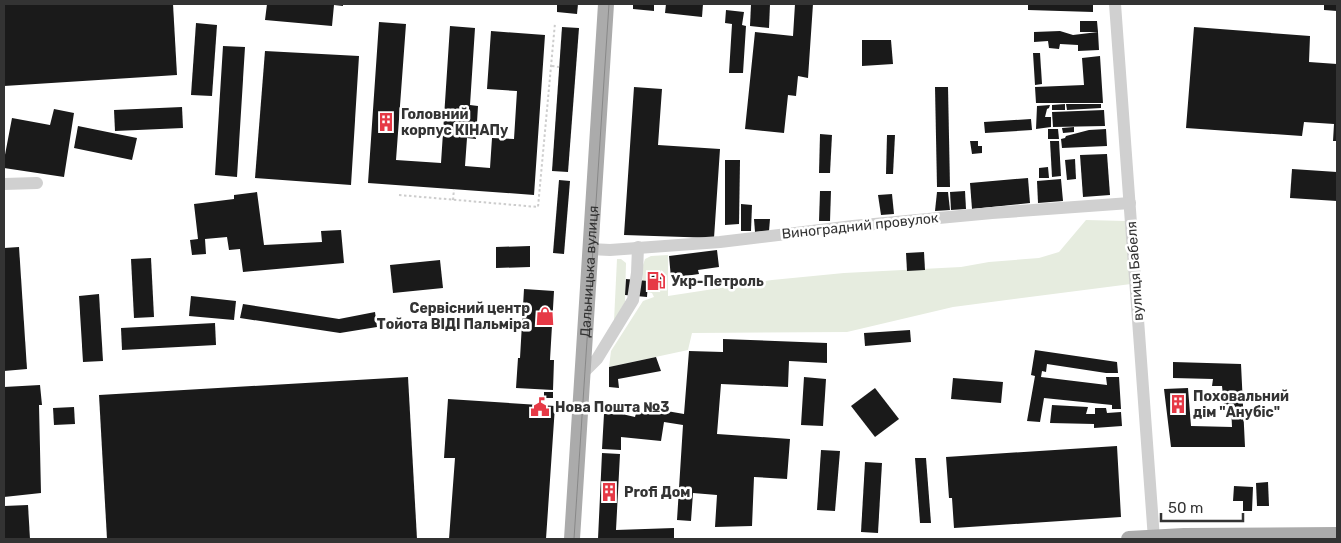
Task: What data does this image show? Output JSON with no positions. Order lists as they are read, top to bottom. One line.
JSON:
{"streets":{"main road":["Дальницька вулиця"],"street":["Виноградний провулок","вулиця Бабеля"]},"crossings":[["Виноградний провулок","Дальницька вулиця"],["Виноградний провулок","вулиця Бабеля"]],"places":{"building":["Головний корпус КІНАПу","Поховальний дім \"Анубіс\"","Profi Дом"],"fuel station":["Укр-Петроль"],"shop":["Сервісний центр Тойота ВІДІ Пальміра"],"public building":["Нова Пошта №3"]},"scale_bar":"50 m"}
